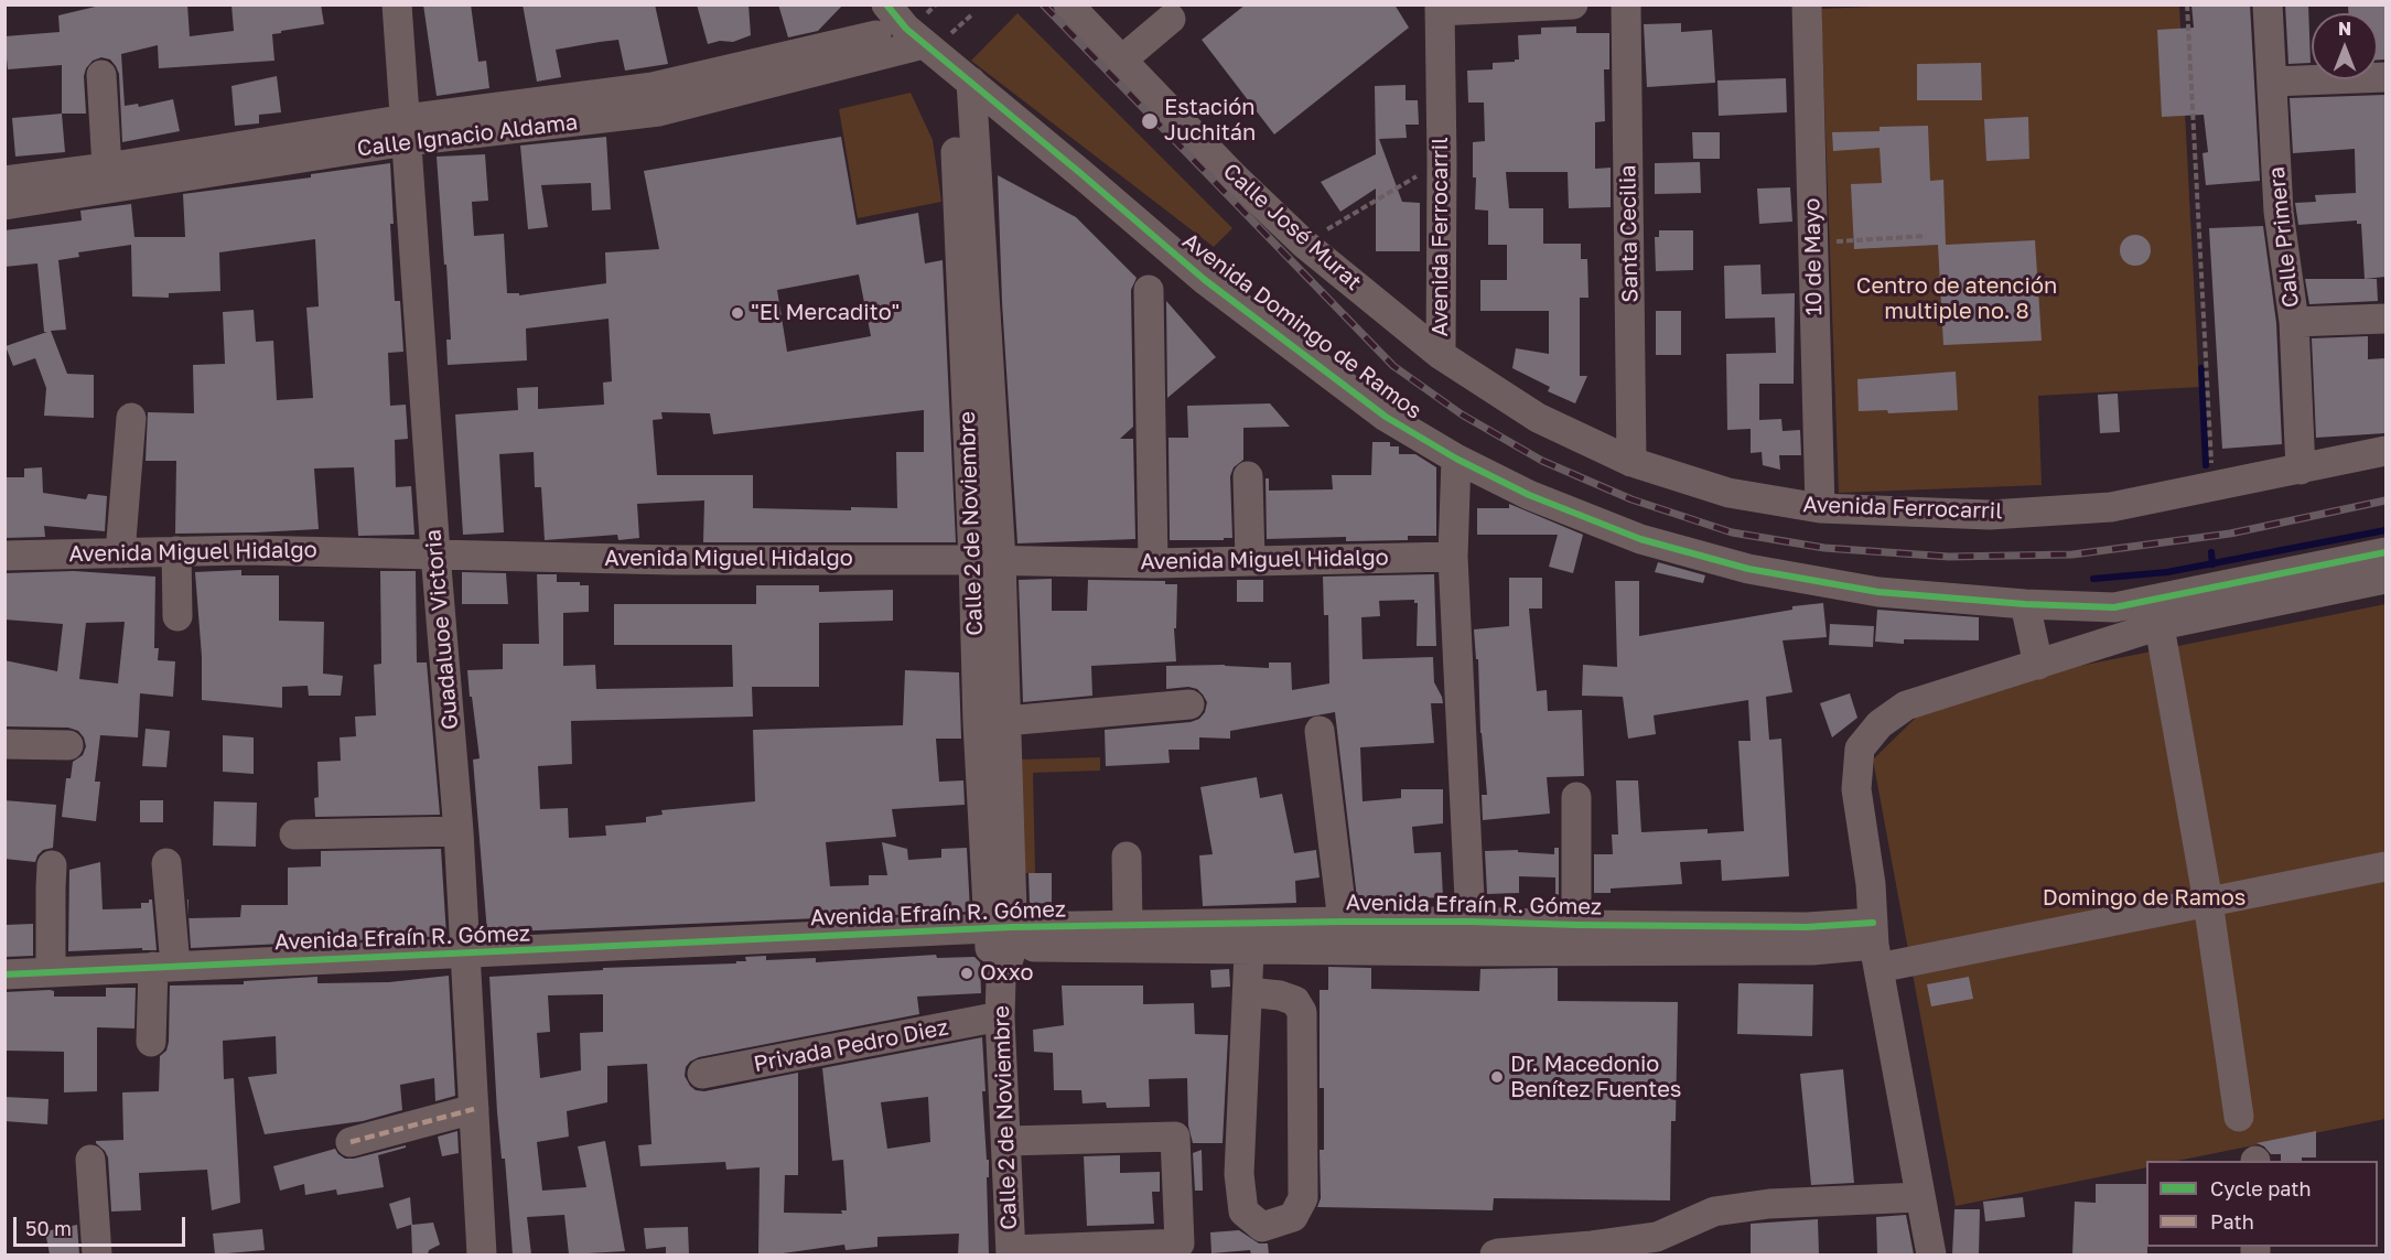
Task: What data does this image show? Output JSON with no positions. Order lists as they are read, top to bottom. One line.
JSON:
{"streets":{"street":["Calle Ignacio Aldama","Calle José Murat","Santa Cecilia","Avenida Ferrocarril","Calle Primera","10 de Mayo","Avenida Domingo de Ramos","Calle 2 de Noviembre","Avenida Miguel Hidalgo","Guadaluoe Victoria","Avenida Efraín R. Gómez","Privada Pedro Diez"]},"crossings":[["Calle Ignacio Aldama","Avenida Domingo de Ramos"],["Calle Ignacio Aldama","Calle 2 de Noviembre"],["Calle Ignacio Aldama","Guadaluoe Victoria"],["Calle José Murat","Avenida Ferrocarril"],["Santa Cecilia","Avenida Ferrocarril"],["Avenida Ferrocarril","Calle Primera"],["Avenida Ferrocarril","10 de Mayo"],["Avenida Domingo de Ramos","Calle 2 de Noviembre"],["Calle 2 de Noviembre","Avenida Miguel Hidalgo"],["Calle 2 de Noviembre","Avenida Efraín R. Gómez"],["Calle 2 de Noviembre","Privada Pedro Diez"],["Avenida Miguel Hidalgo","Guadaluoe Victoria"],["Guadaluoe Victoria","Avenida Efraín R. Gómez"]],"parks":["Centro de atención multiple no. 8","Domingo de Ramos"],"places":["Estación Juchitán","\"El Mercadito\"","Oxxo","Dr. Macedonio Benítez Fuentes"],"legend":["Cycle path","Path"],"scale_bar":"50 m","north":"top"}
